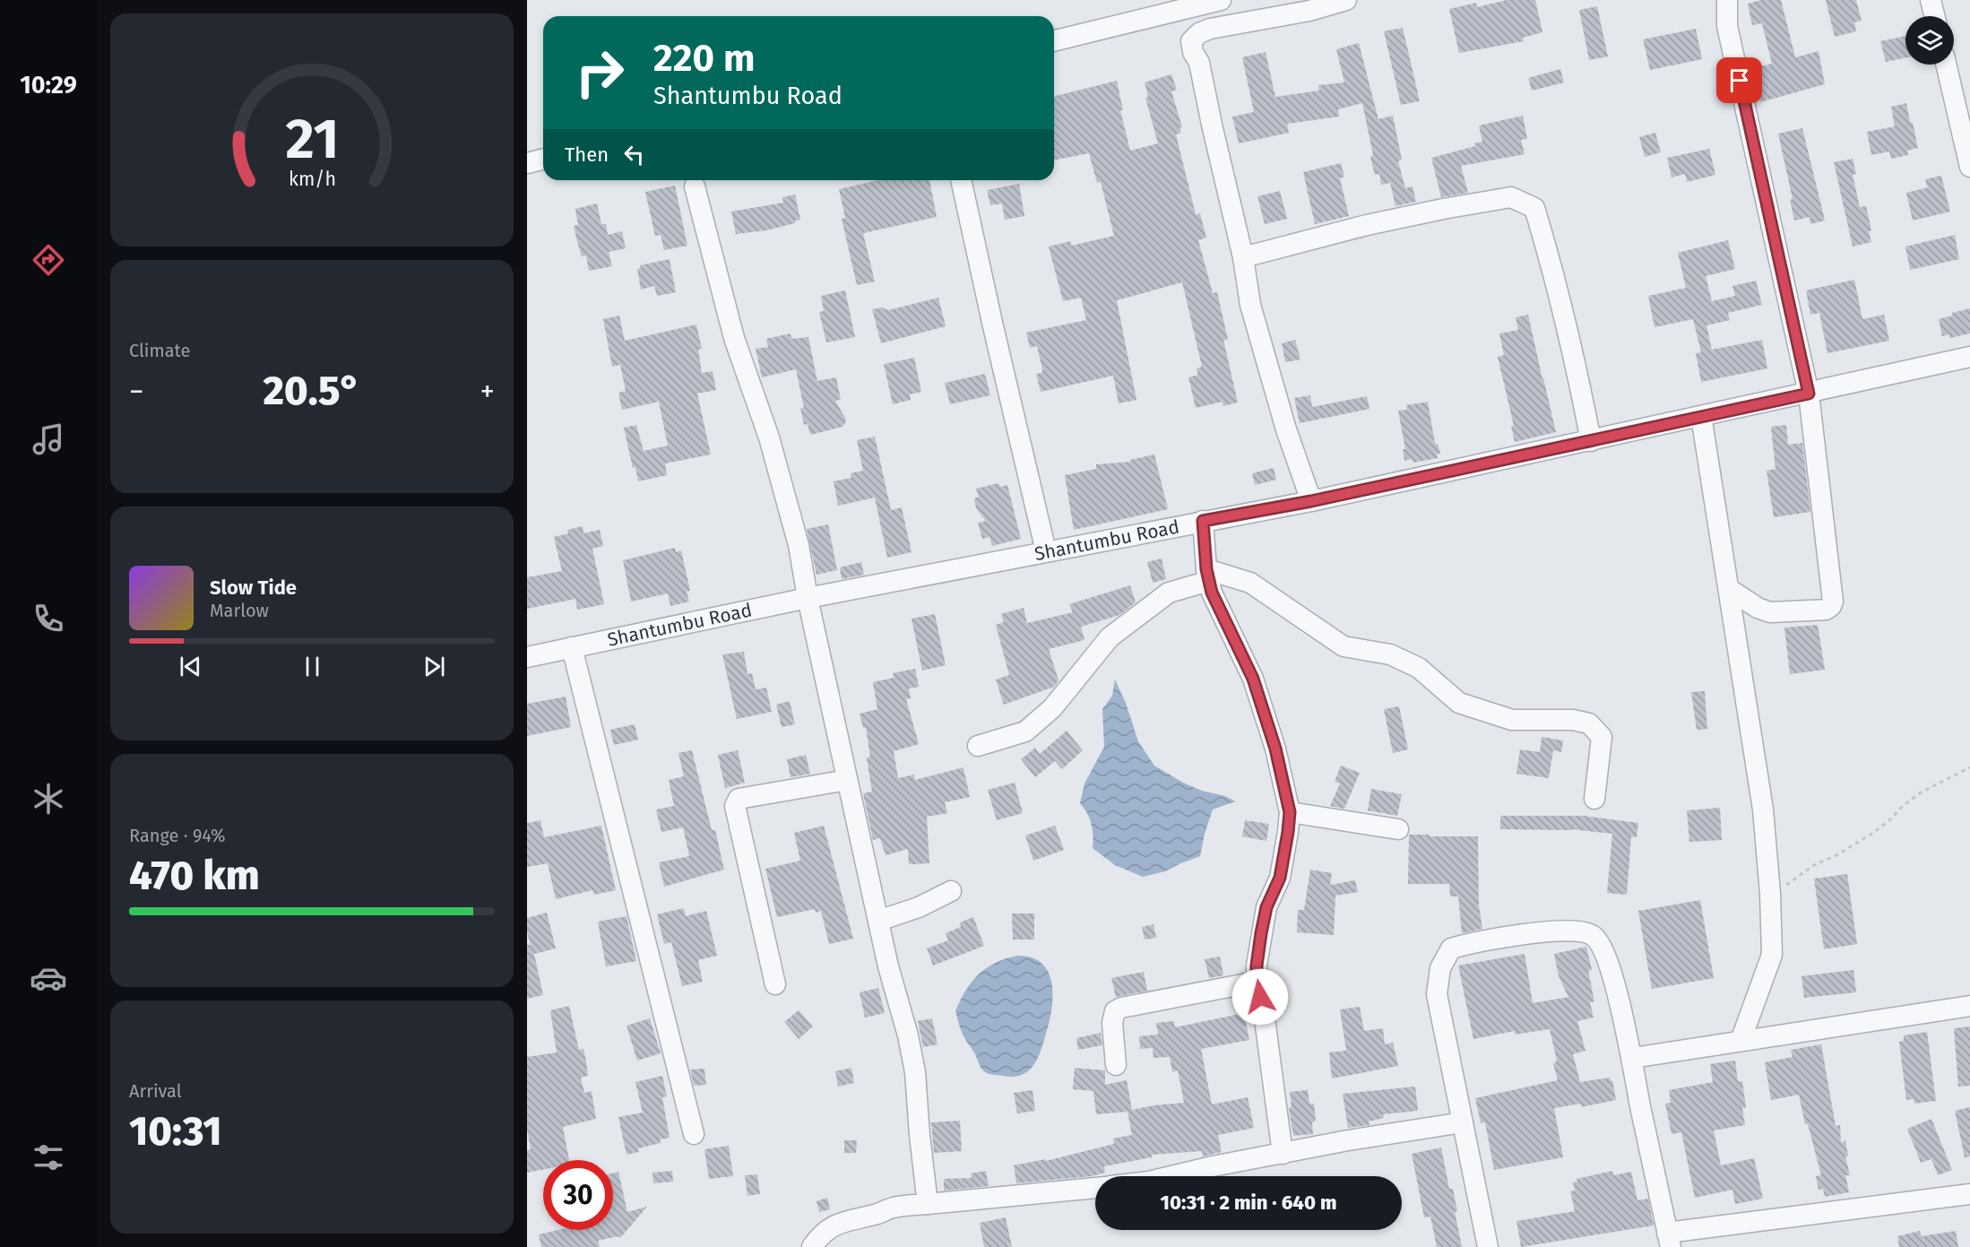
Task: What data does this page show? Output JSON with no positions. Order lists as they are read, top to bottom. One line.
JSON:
{"streets":{"street":["Shantumbu Road"]},"page":{"tabs":"10:29","turn":["220 m","Shantumbu Road"],"then":"Then","tile":["Climate",["Range · 94%","470 km"],["Arrival","10:31"]],"heat":["−","20.5°","+"],"song":["Slow Tide","Marlow"],"limit":"30","trip":"10:31 · 2 min · 640 m","gauge":["21","km/h"]}}
